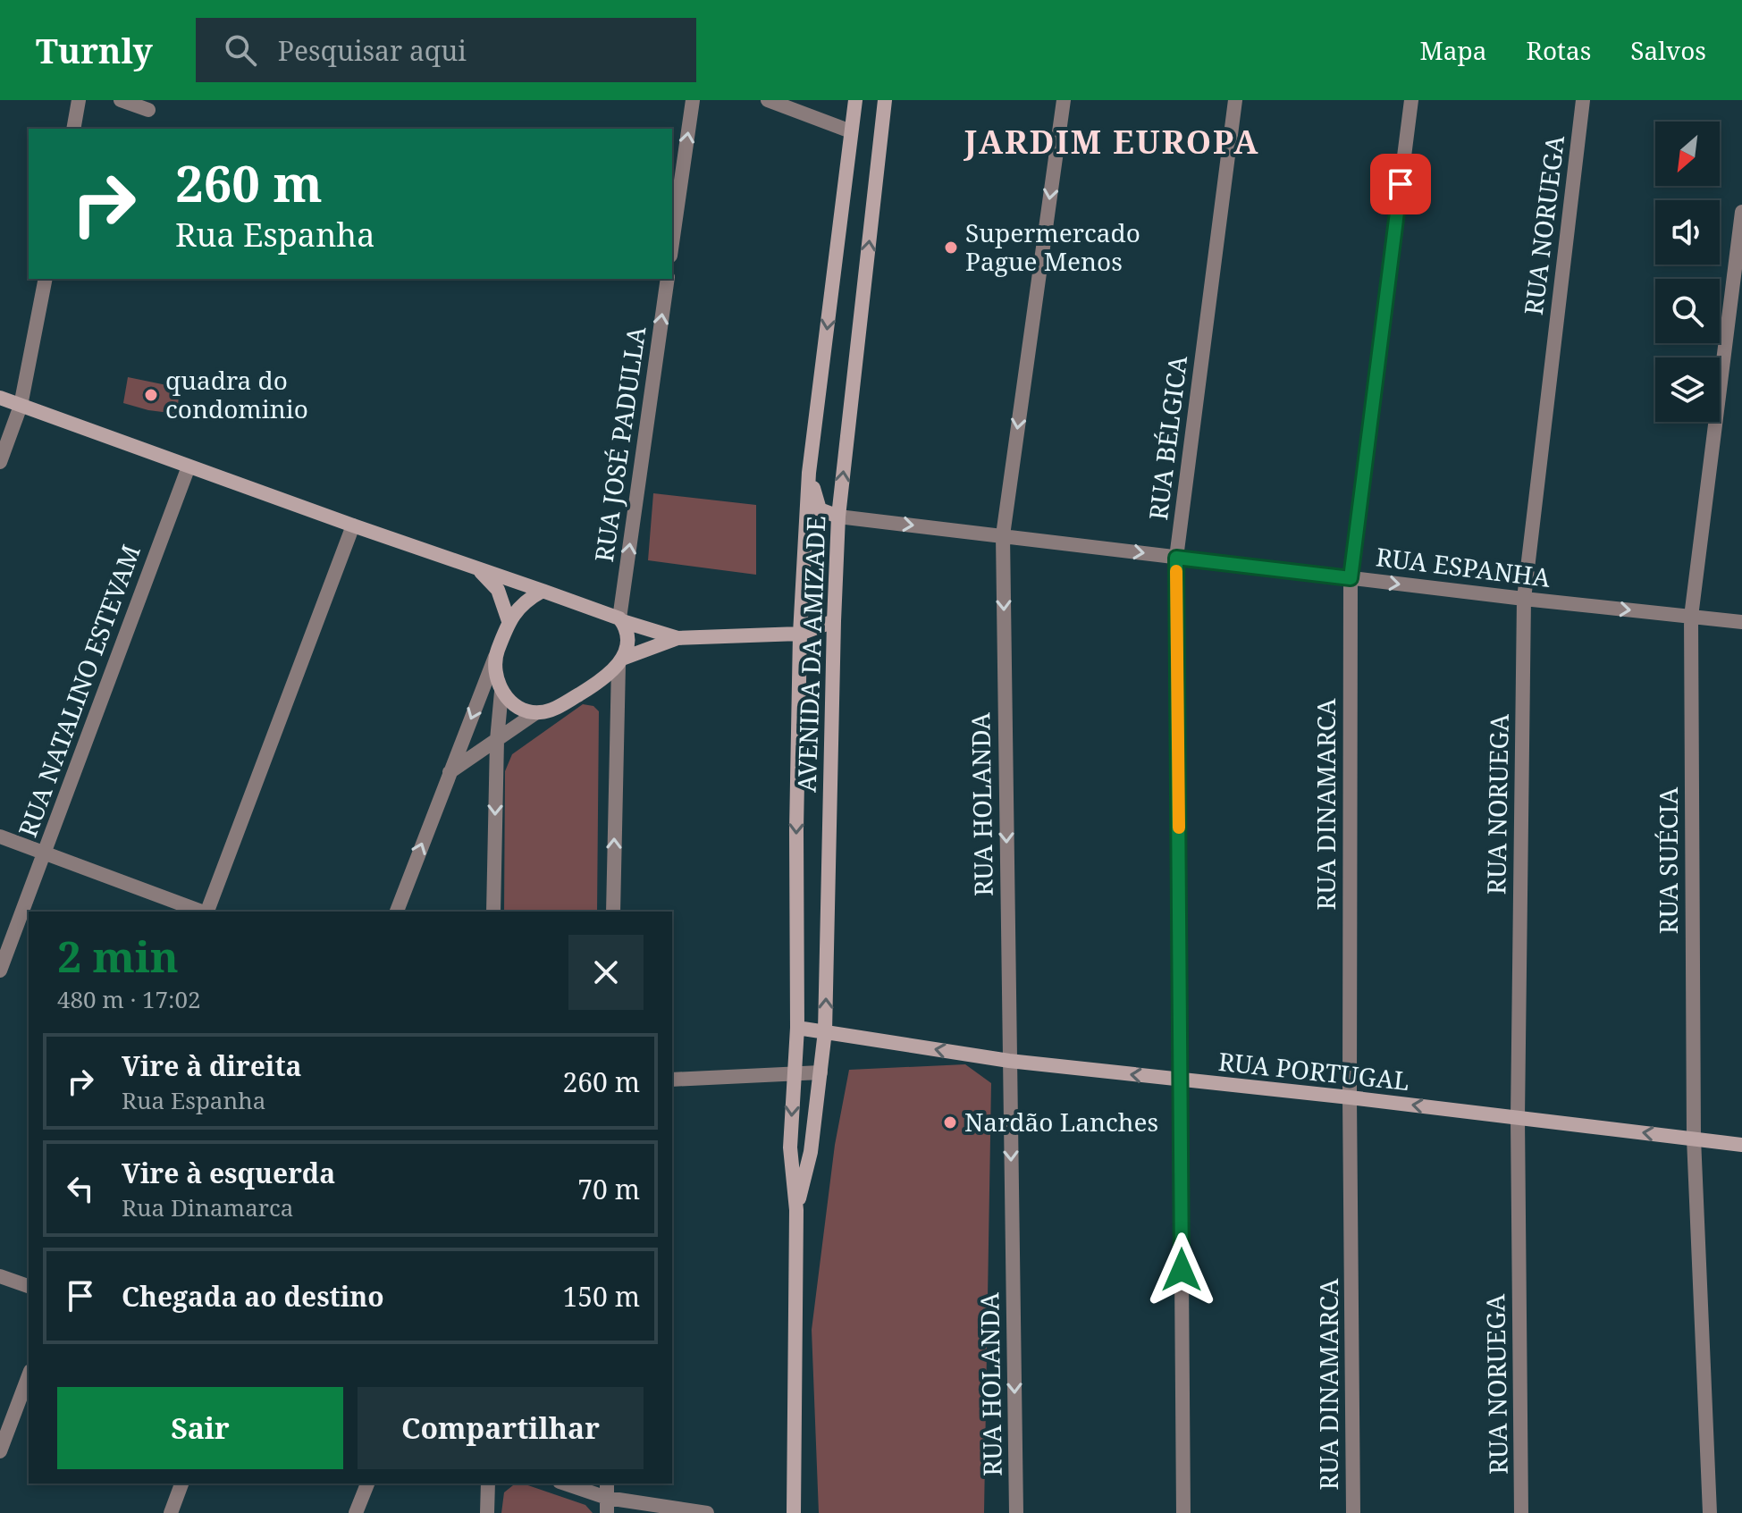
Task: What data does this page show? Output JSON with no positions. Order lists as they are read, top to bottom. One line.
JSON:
{"streets":{"main road":["AVENIDA DA AMIZADE","RUA PORTUGAL"],"street":["RUA NORUEGA","RUA BÉLGICA","RUA JOSÉ PADULLA","RUA ESPANHA","RUA NATALINO ESTEVAM","RUA HOLANDA","RUA DINAMARCA","RUA SUÉCIA"]},"crossings":[["RUA NORUEGA","RUA ESPANHA"],["RUA NORUEGA","RUA PORTUGAL"],["RUA BÉLGICA","RUA ESPANHA"],["RUA BÉLGICA","RUA PORTUGAL"],["RUA ESPANHA","AVENIDA DA AMIZADE"],["RUA ESPANHA","RUA HOLANDA"],["RUA ESPANHA","RUA DINAMARCA"],["RUA ESPANHA","RUA SUÉCIA"],["AVENIDA DA AMIZADE","RUA PORTUGAL"],["RUA HOLANDA","RUA PORTUGAL"],["RUA DINAMARCA","RUA PORTUGAL"],["RUA SUÉCIA","RUA PORTUGAL"]],"one_way":["RUA JOSÉ PADULLA","RUA ESPANHA","RUA HOLANDA","RUA PORTUGAL"],"districts":["JARDIM EUROPA"],"places":["Supermercado Pague Menos","quadra do condominio","Nardão Lanches"],"north":"bottom left","page":{"header":"Turnly","search":"Pesquisar aqui","nav":["Mapa","Rotas","Salvos"],"turn":["260 m","Rua Espanha"],"heading":["2 min","480 m · 17:02"],"list":[{"name":"Vire à direita","note":"Rua Espanha","value":"260 m"},{"name":"Vire à esquerda","note":"Rua Dinamarca","value":"70 m"},{"name":"Chegada ao destino","value":"150 m"}],"buttons":["Sair","Compartilhar"]}}
